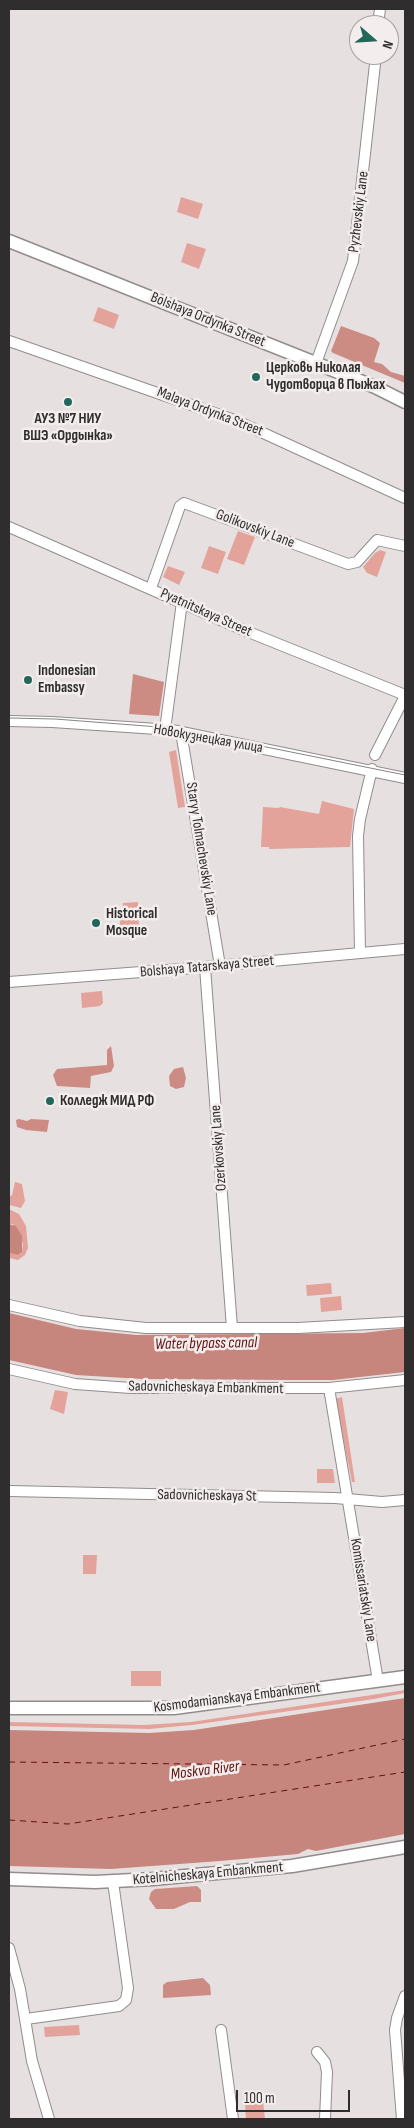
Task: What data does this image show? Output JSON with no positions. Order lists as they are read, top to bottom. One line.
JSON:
{"streets":{"main road":["Bolshaya Ordynka Street","Kosmodamianskaya Embankment","Kotelnicheskaya Embankment"],"street":["Pyzhevskiy Lane","Malaya Ordynka Street","Golikovskiy Lane","Pyatnitskaya Street","Новокузнецкая улица","Staryy Tolmachevskiy Lane","Bolshaya Tatarskaya Street","Ozerkovskiy Lane","Sadovnicheskaya Embankment","Sadovnicheskaya St","Komissariatskiy Lane"]},"crossings":[["Pyzhevskiy Lane","Bolshaya Ordynka Street"],["Golikovskiy Lane","Pyatnitskaya Street"],["Новокузнецкая улица","Staryy Tolmachevskiy Lane"],["Staryy Tolmachevskiy Lane","Bolshaya Tatarskaya Street"],["Bolshaya Tatarskaya Street","Ozerkovskiy Lane"],["Sadovnicheskaya Embankment","Komissariatskiy Lane"],["Sadovnicheskaya St","Komissariatskiy Lane"],["Komissariatskiy Lane","Kosmodamianskaya Embankment"]],"water":["Water bypass canal","Moskva River"],"places":["Церковь Николая Чудотворца в Пыжах","АУЗ №7 НИУ ВШЭ «Ордынка»","Indonesian Embassy","Historical Mosque","Колледж МИД РФ"],"scale_bar":"100 m","north":"right"}
